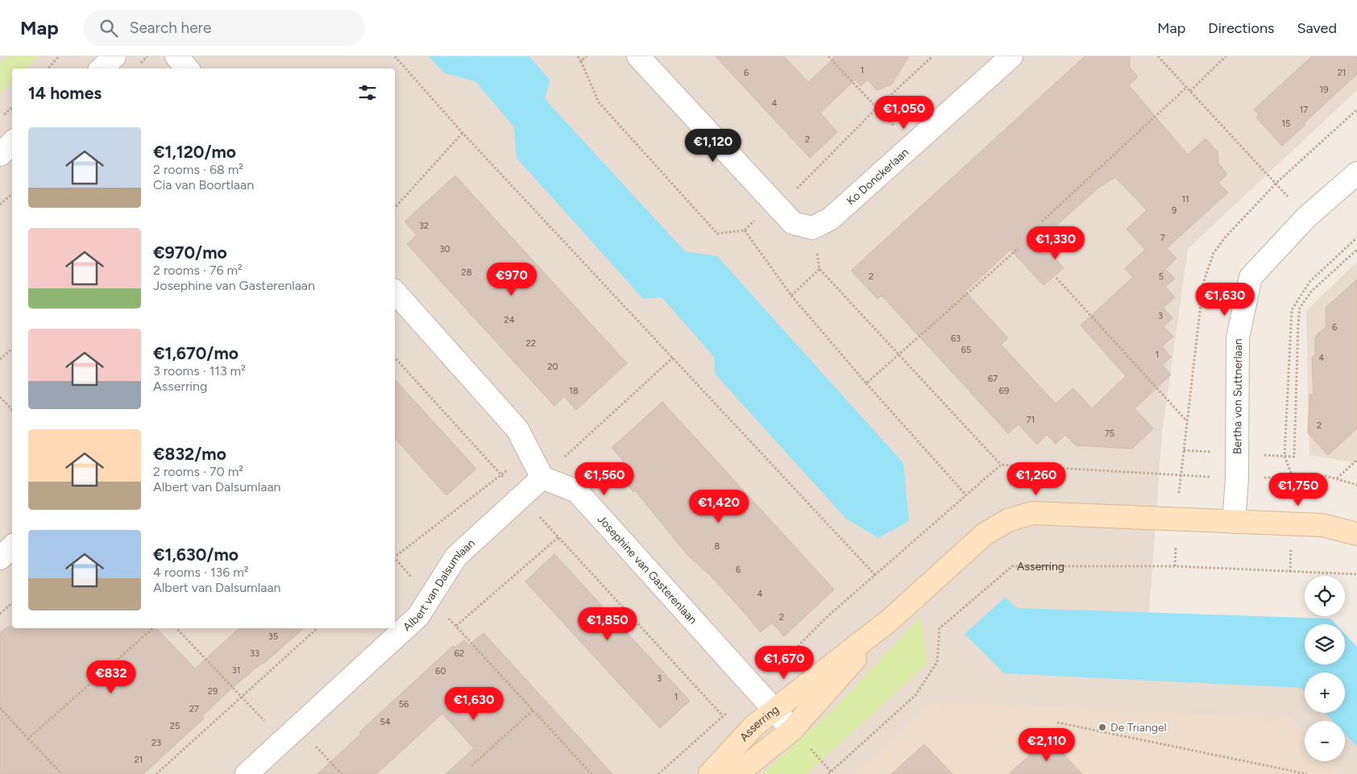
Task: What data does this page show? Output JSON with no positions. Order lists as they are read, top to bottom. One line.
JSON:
{"streets":{"street":["Ko Donckerlaan","Bertha von Suttnerlaan","Asserring","Josephine van Gasterenlaan","Albert van Dalsumlaan"]},"crossings":[["Bertha von Suttnerlaan","Asserring"],["Asserring","Josephine van Gasterenlaan"],["Josephine van Gasterenlaan","Albert van Dalsumlaan"]],"places":["De Triangel"],"house_numbers":["1","6","21","19","4","17","15","2","11","9","32","7","30","28","2","5","3","24","6","63","22","65","1","4","20","67","18","69","71","2","75","8","6","4","2","35","33","62","31","60","3","29","1","56","27","54","25","23","21"],"page":{"header":"Map","search":"Search here","nav":["Map","Directions","Saved"],"heading":"14 homes","price":["€1,050","€1,120","€1,330","€970","€1,630","€1,560","€1,260","€1,750","€1,420","€1,850","€1,670","€832","€1,630","€2,110"],"list":[{"name":"€1,120/mo","note":"2 rooms · 68 m² · Cia van Boortlaan"},{"name":"€970/mo","note":"2 rooms · 76 m² · Josephine van Gasterenlaan"},{"name":"€1,670/mo","note":"3 rooms · 113 m² · Asserring"},{"name":"€832/mo","note":"2 rooms · 70 m² · Albert van Dalsumlaan"},{"name":"€1,630/mo","note":"4 rooms · 136 m² · Albert van Dalsumlaan"}],"map_buttons":["+","−"]}}
